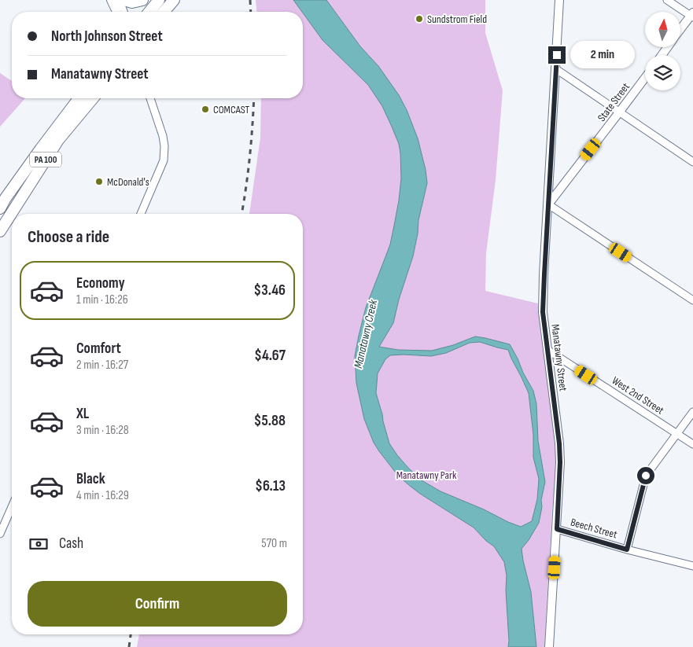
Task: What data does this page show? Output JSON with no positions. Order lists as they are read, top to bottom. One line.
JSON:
{"streets":{"highway":["PA 100"],"street":["State Street","Manatawny Street","West 2nd Street","Beech Street"]},"crossings":[["State Street","Manatawny Street"],["Manatawny Street","West 2nd Street"],["Manatawny Street","Beech Street"]],"water":["Manatawny Creek"],"parks":["Manatawny Park"],"places":["Sundstrom Field","COMCAST","McDonald's"],"north":"top","page":{"banner":["North Johnson Street","Manatawny Street"],"bubble":"2 min","heading":"Choose a ride","list":[{"name":"Economy","note":"1 min · 16:26","value":"$3.46"},{"name":"Comfort","note":"2 min · 16:27","value":"$4.67"},{"name":"XL","note":"3 min · 16:28","value":"$5.88"},{"name":"Black","note":"4 min · 16:29","value":"$6.13"}],"pay":["Cash","570 m"],"buttons":"Confirm"}}
